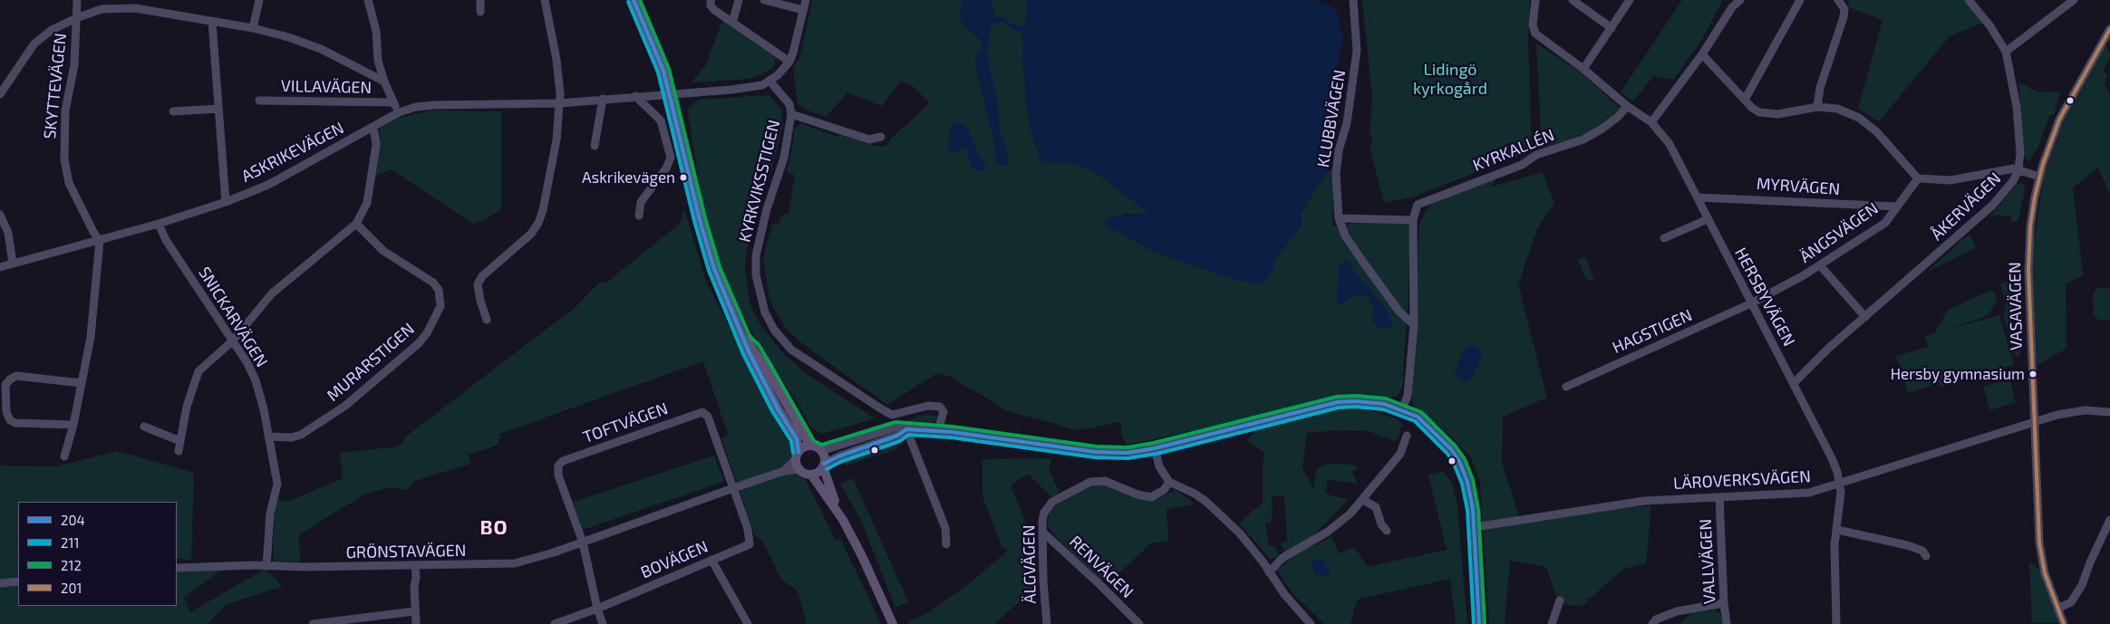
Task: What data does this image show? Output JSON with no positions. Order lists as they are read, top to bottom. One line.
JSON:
{"streets":{"street":["SKYTTEVÄGEN","VILLAVÄGEN","KLUBBVÄGEN","KYRKALLÉN","ASKRIKEVÄGEN","KYRKVIKSSTIGEN","MYRVÄGEN","ÅKERVÄGEN","ÄNGSVÄGEN","HERSBYVÄGEN","VASAVÄGEN","SNICKARVÄGEN","HAGSTIGEN","MURARSTIGEN","TOFTVÄGEN","LÄROVERKSVÄGEN","GRÖNSTAVÄGEN","BOVÄGEN","VALLVÄGEN","ÄLGVÄGEN","RENVÄGEN"]},"crossings":[["SKYTTEVÄGEN","ASKRIKEVÄGEN"],["KYRKALLÉN","HERSBYVÄGEN"],["ASKRIKEVÄGEN","KYRKVIKSSTIGEN"],["ASKRIKEVÄGEN","SNICKARVÄGEN"],["MYRVÄGEN","ÄNGSVÄGEN"],["MYRVÄGEN","HERSBYVÄGEN"],["ÅKERVÄGEN","HERSBYVÄGEN"],["ÄNGSVÄGEN","HERSBYVÄGEN"],["ÄNGSVÄGEN","HAGSTIGEN"],["HERSBYVÄGEN","HAGSTIGEN"],["HERSBYVÄGEN","LÄROVERKSVÄGEN"],["VASAVÄGEN","LÄROVERKSVÄGEN"],["SNICKARVÄGEN","MURARSTIGEN"],["SNICKARVÄGEN","GRÖNSTAVÄGEN"],["TOFTVÄGEN","GRÖNSTAVÄGEN"],["TOFTVÄGEN","BOVÄGEN"],["LÄROVERKSVÄGEN","VALLVÄGEN"],["GRÖNSTAVÄGEN","BOVÄGEN"],["ÄLGVÄGEN","RENVÄGEN"]],"districts":["BO"],"parks":["Lidingö kyrkogård"],"places":["Askrikevägen","Hersby gymnasium"],"lines":["transit line 204","transit line 212","transit line 211","transit line 201"],"legend":["204","211","212","201"]}
